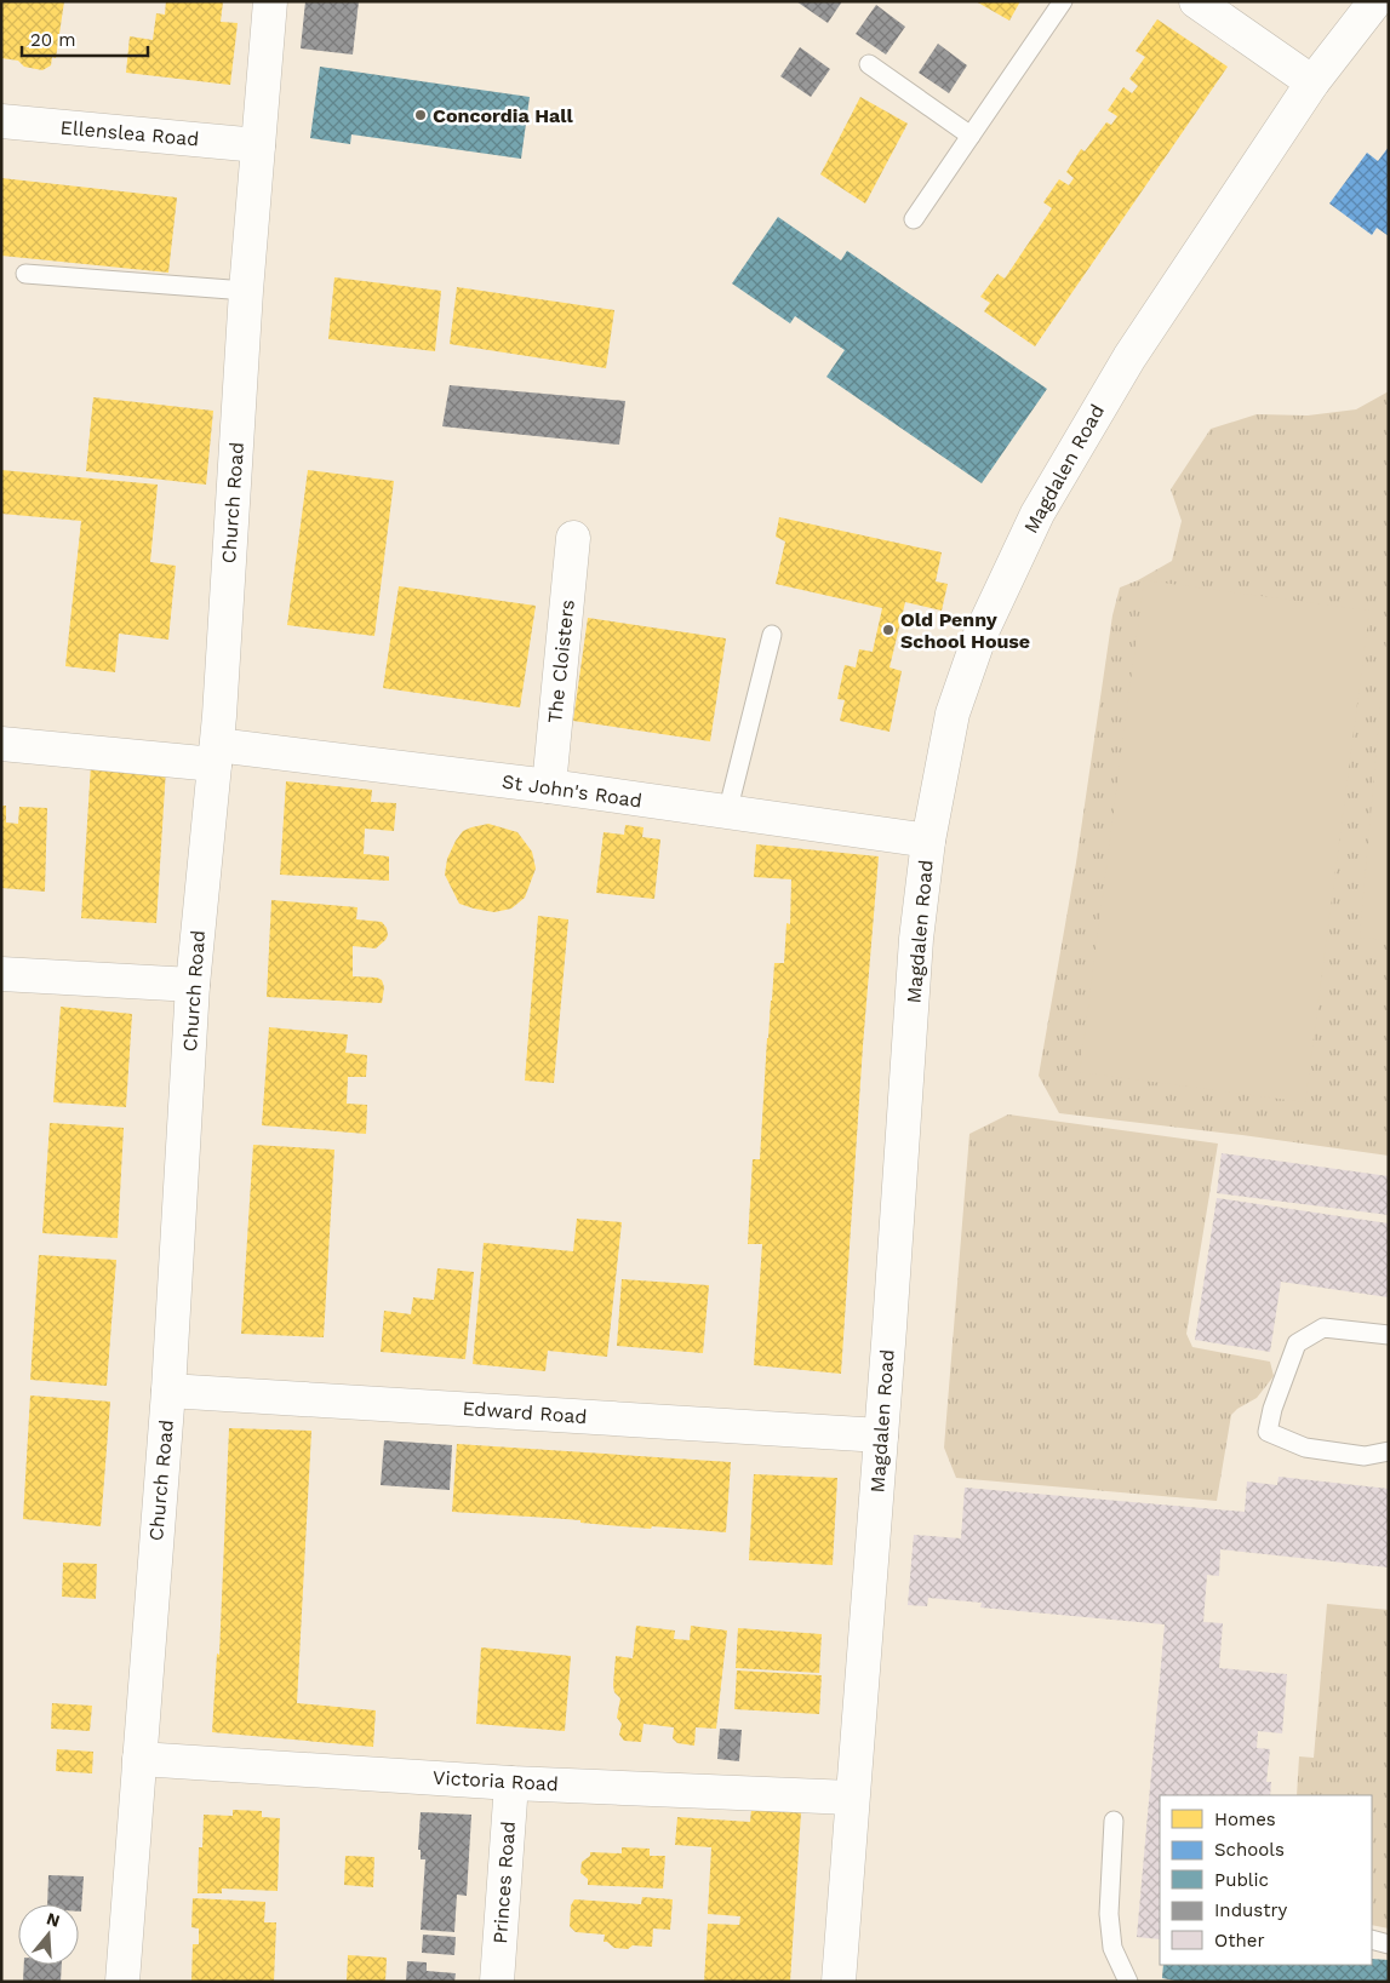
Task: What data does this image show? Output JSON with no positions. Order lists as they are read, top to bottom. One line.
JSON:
{"streets":{"street":["Ellenslea Road","Magdalen Road","Church Road","The Cloisters","St John's Road","Edward Road","Victoria Road","Princes Road"]},"crossings":[["Ellenslea Road","Church Road"],["Magdalen Road","St John's Road"],["Magdalen Road","Edward Road"],["Magdalen Road","Victoria Road"],["Church Road","St John's Road"],["Church Road","Edward Road"],["Church Road","Victoria Road"],["The Cloisters","St John's Road"],["Victoria Road","Princes Road"]],"places":["Concordia Hall","Old Penny School House"],"legend":["Homes","Schools","Public","Industry","Other"],"scale_bar":"20 m","north":"top"}
